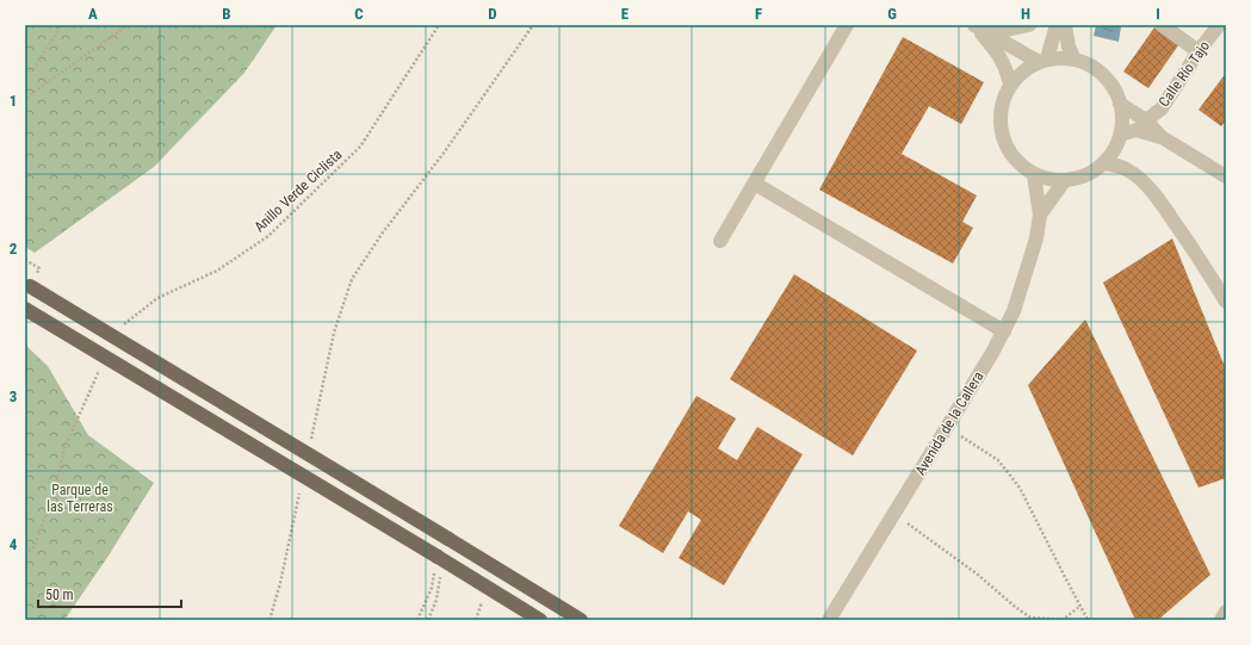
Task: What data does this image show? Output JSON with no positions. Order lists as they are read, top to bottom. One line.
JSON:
{"streets":{"street":["Calle Río Tajo","Avenida de la Callera"],"path":["Anillo Verde Ciclista"]},"parks":["Parque de las Terreras"],"scale_bar":"50 m","grid":{"columns":["A","B","C","D","E","F","G","H","I"],"rows":["1","2","3","4"]}}
